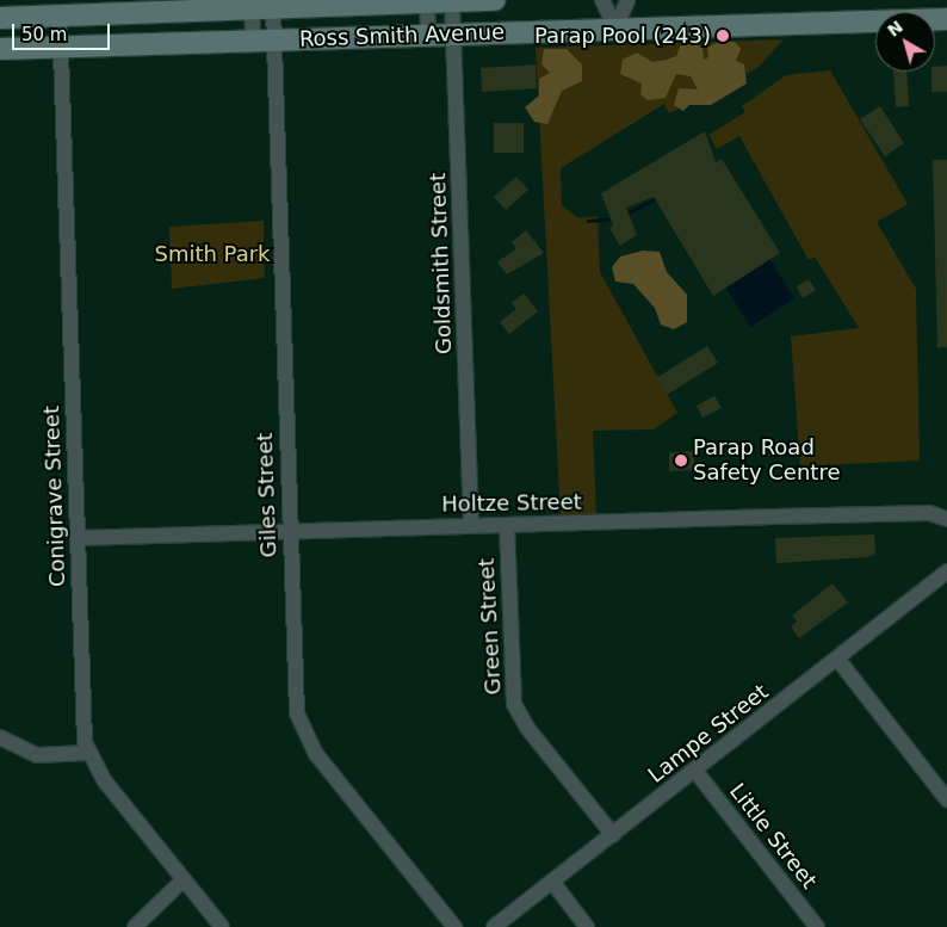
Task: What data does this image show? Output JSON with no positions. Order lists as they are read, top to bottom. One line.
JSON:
{"streets":{"street":["Ross Smith Avenue","Goldsmith Street","Giles Street","Conigrave Street","Holtze Street","Green Street","Lampe Street","Little Street"]},"crossings":[["Ross Smith Avenue","Goldsmith Street"],["Ross Smith Avenue","Giles Street"],["Ross Smith Avenue","Conigrave Street"],["Goldsmith Street","Holtze Street"],["Giles Street","Holtze Street"],["Conigrave Street","Holtze Street"],["Holtze Street","Green Street"],["Green Street","Lampe Street"],["Lampe Street","Little Street"]],"parks":["Smith Park"],"places":["Parap Pool (243)","Parap Road Safety Centre"],"scale_bar":"50 m","north":"top left"}
